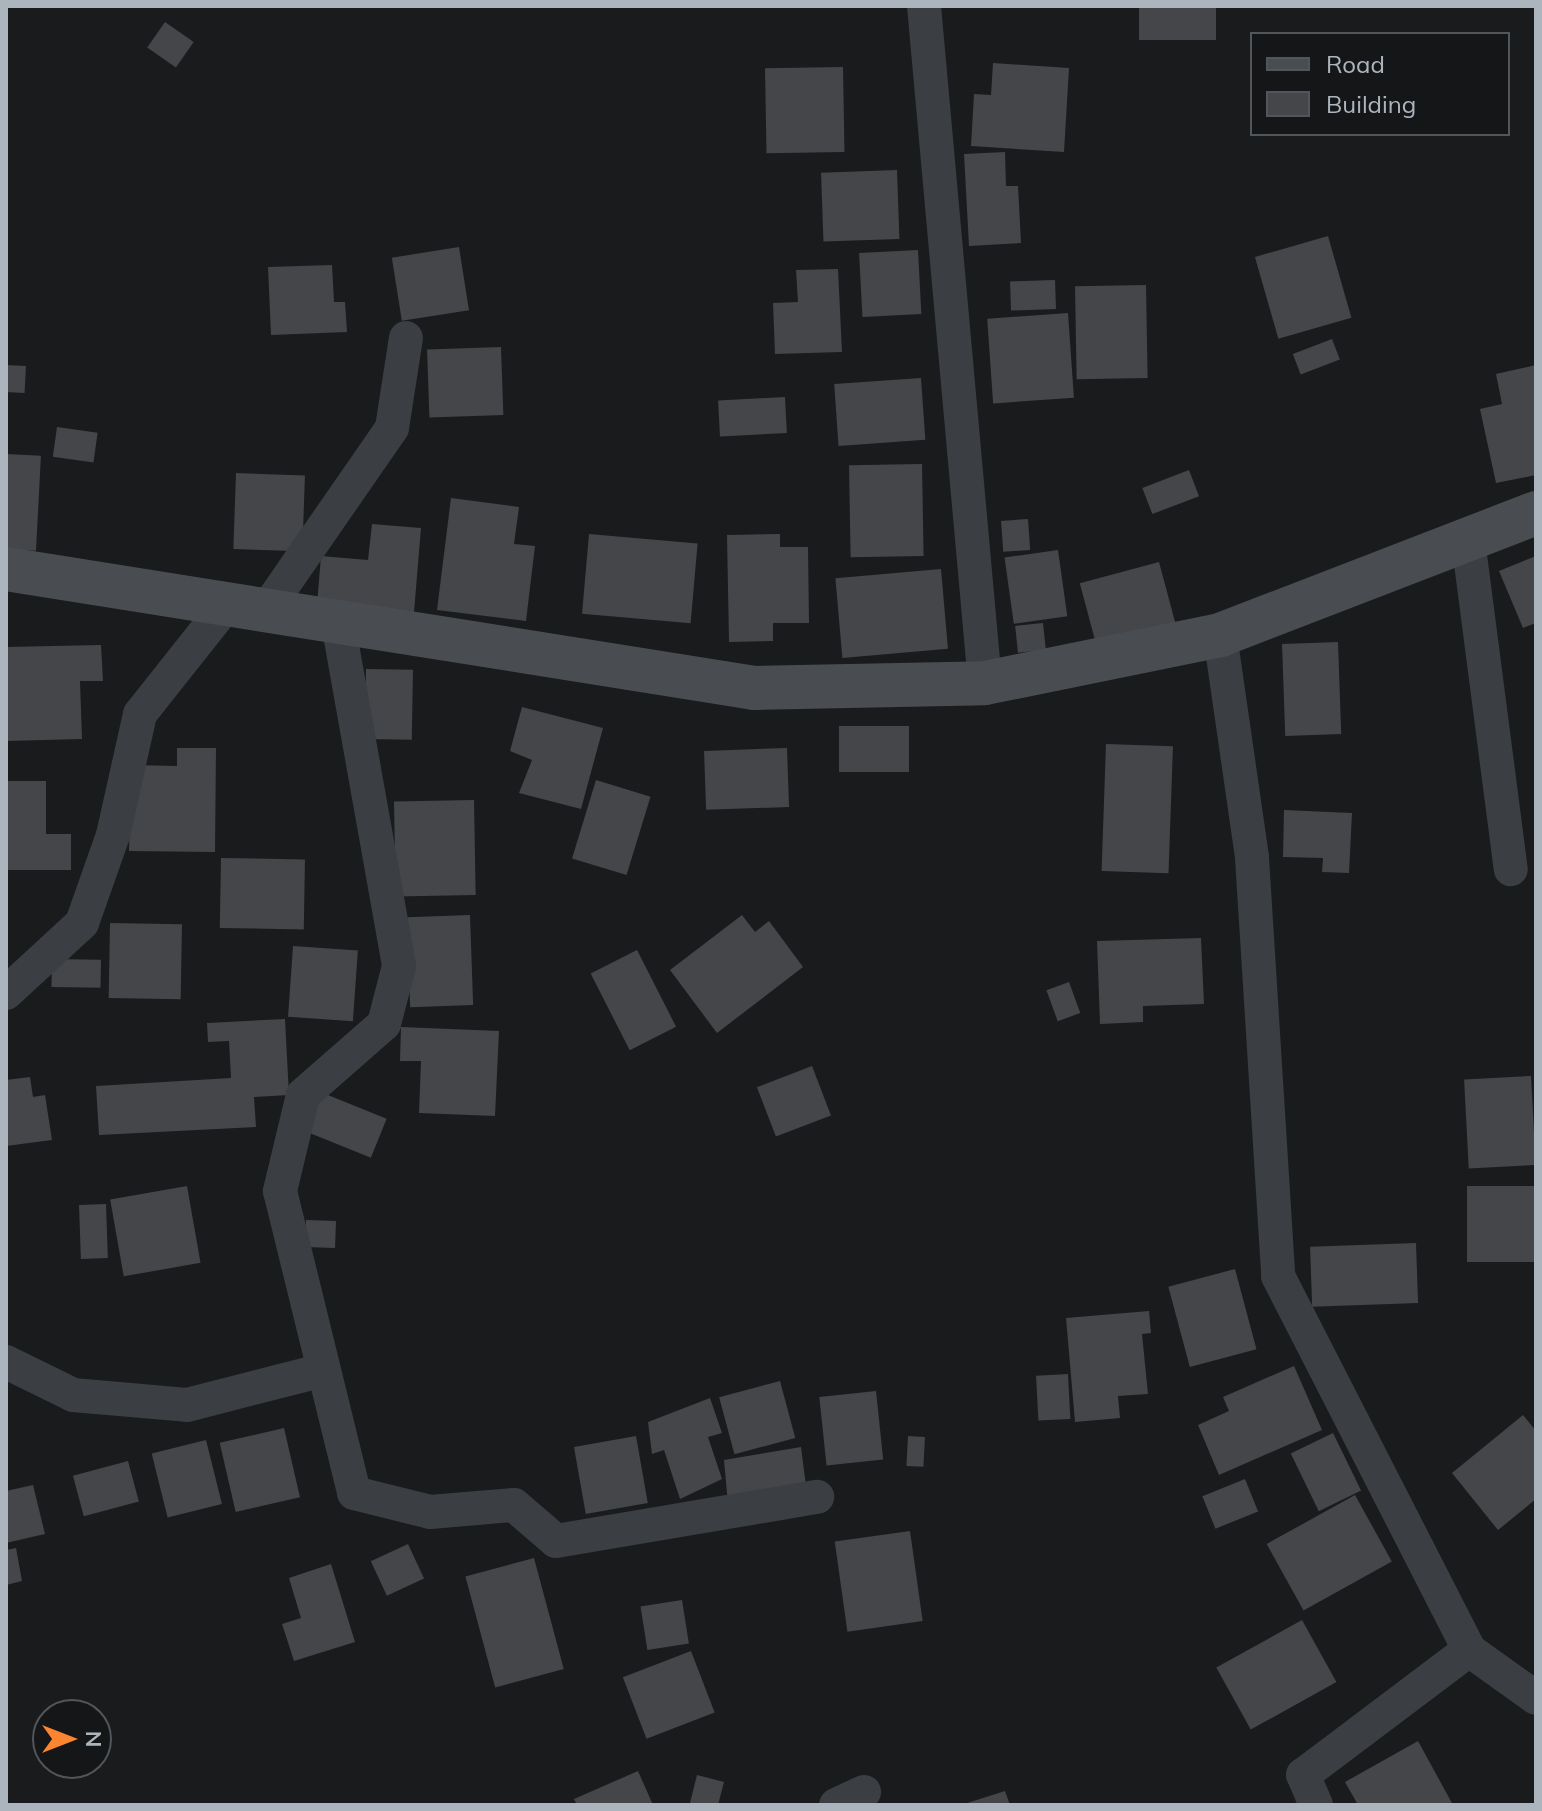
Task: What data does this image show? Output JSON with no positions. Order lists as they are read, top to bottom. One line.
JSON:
{"legend":["Road","Building"],"north":"right"}
